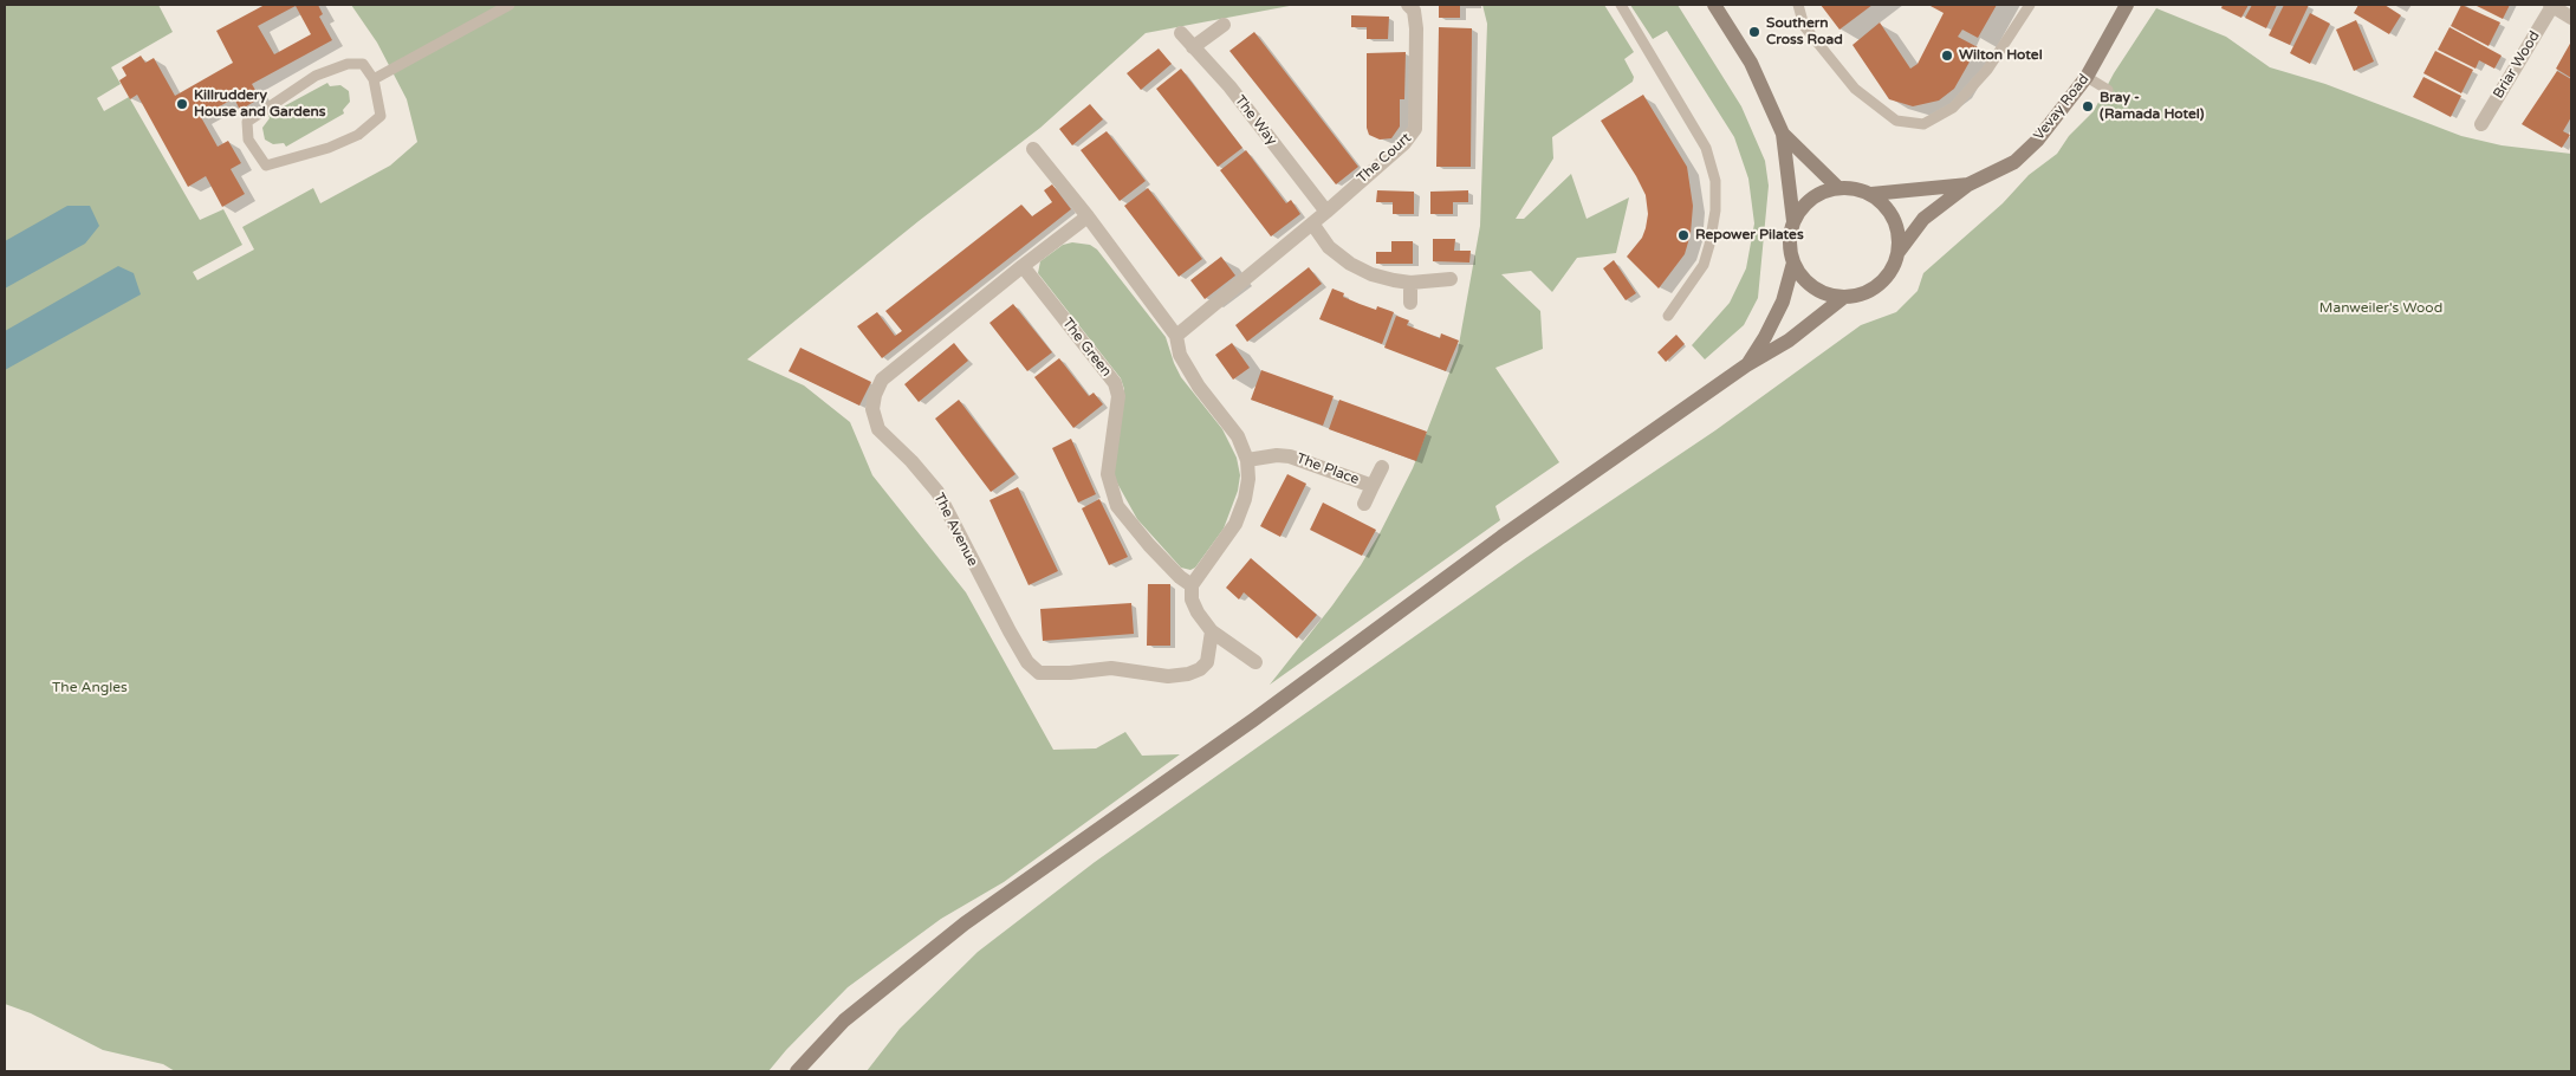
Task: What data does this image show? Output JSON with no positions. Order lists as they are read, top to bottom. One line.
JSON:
{"streets":{"main road":["Vevay Road"],"street":["Briar Wood","The Way","The Court","The Green","The Place","The Avenue"]},"crossings":[["The Way","The Court"],["The Green","The Avenue"]],"parks":["Manweiler's Wood","The Angles"],"places":["Southern Cross Road","Wilton Hotel","Killruddery House and Gardens","Bray - (Ramada Hotel)","Repower Pilates"]}
